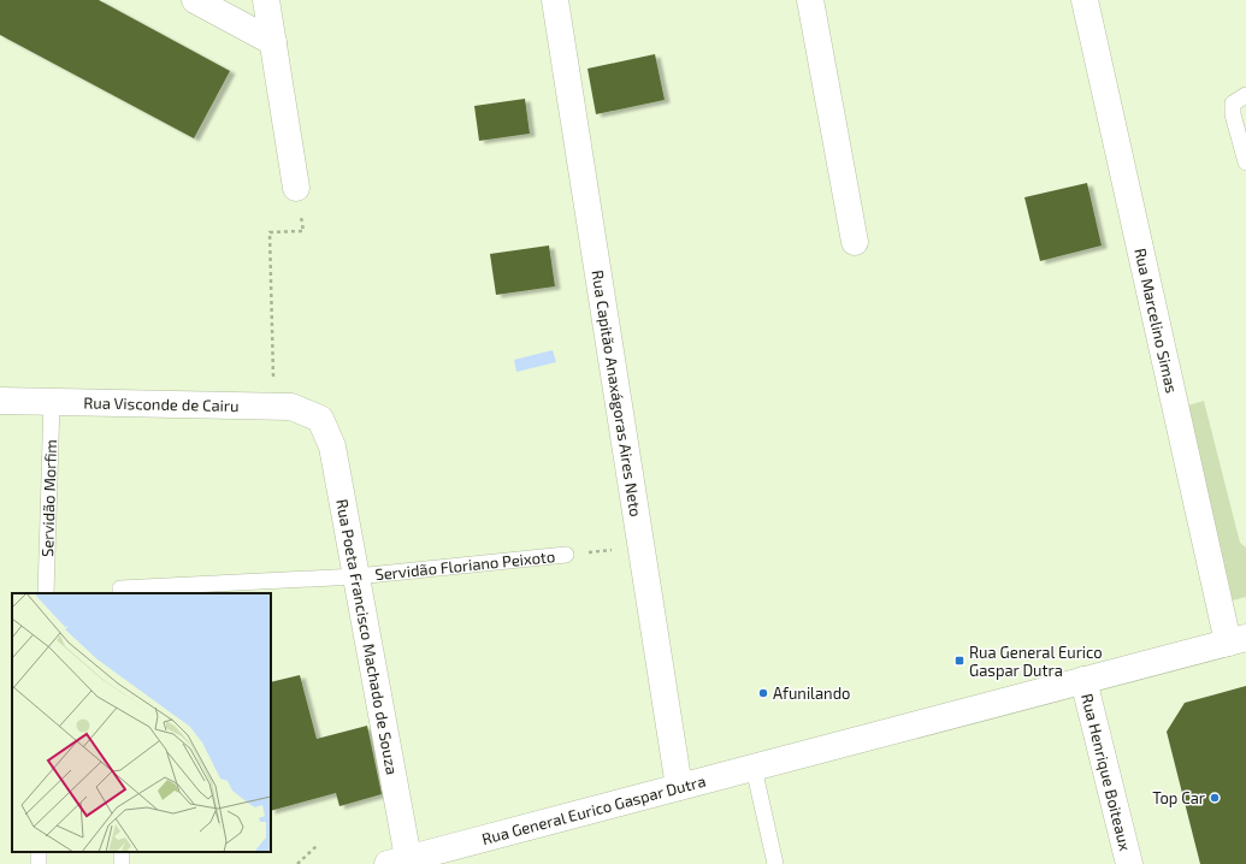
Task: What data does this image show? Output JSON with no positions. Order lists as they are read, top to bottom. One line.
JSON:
{"streets":{"street":["Rua Marcelino Simas","Rua Capitão Anaxágoras Aires Neto","Rua Visconde de Cairu","Rua Poeta Francisco Machado de Souza","Rua Henrique Boiteaux","Rua General Eurico Gaspar Dutra"],"lane":["Servidão Morfim","Servidão Floriano Peixoto"]},"crossings":[["Rua Marcelino Simas","Rua General Eurico Gaspar Dutra"],["Rua Capitão Anaxágoras Aires Neto","Servidão Floriano Peixoto"],["Rua Capitão Anaxágoras Aires Neto","Rua General Eurico Gaspar Dutra"],["Rua Visconde de Cairu","Servidão Morfim"],["Rua Visconde de Cairu","Rua Poeta Francisco Machado de Souza"],["Servidão Floriano Peixoto","Rua Poeta Francisco Machado de Souza"],["Rua Poeta Francisco Machado de Souza","Rua General Eurico Gaspar Dutra"],["Rua Henrique Boiteaux","Rua General Eurico Gaspar Dutra"]],"places":{"transit":["Rua General Eurico Gaspar Dutra"],"other":["Afunilando","Top Car"]}}
